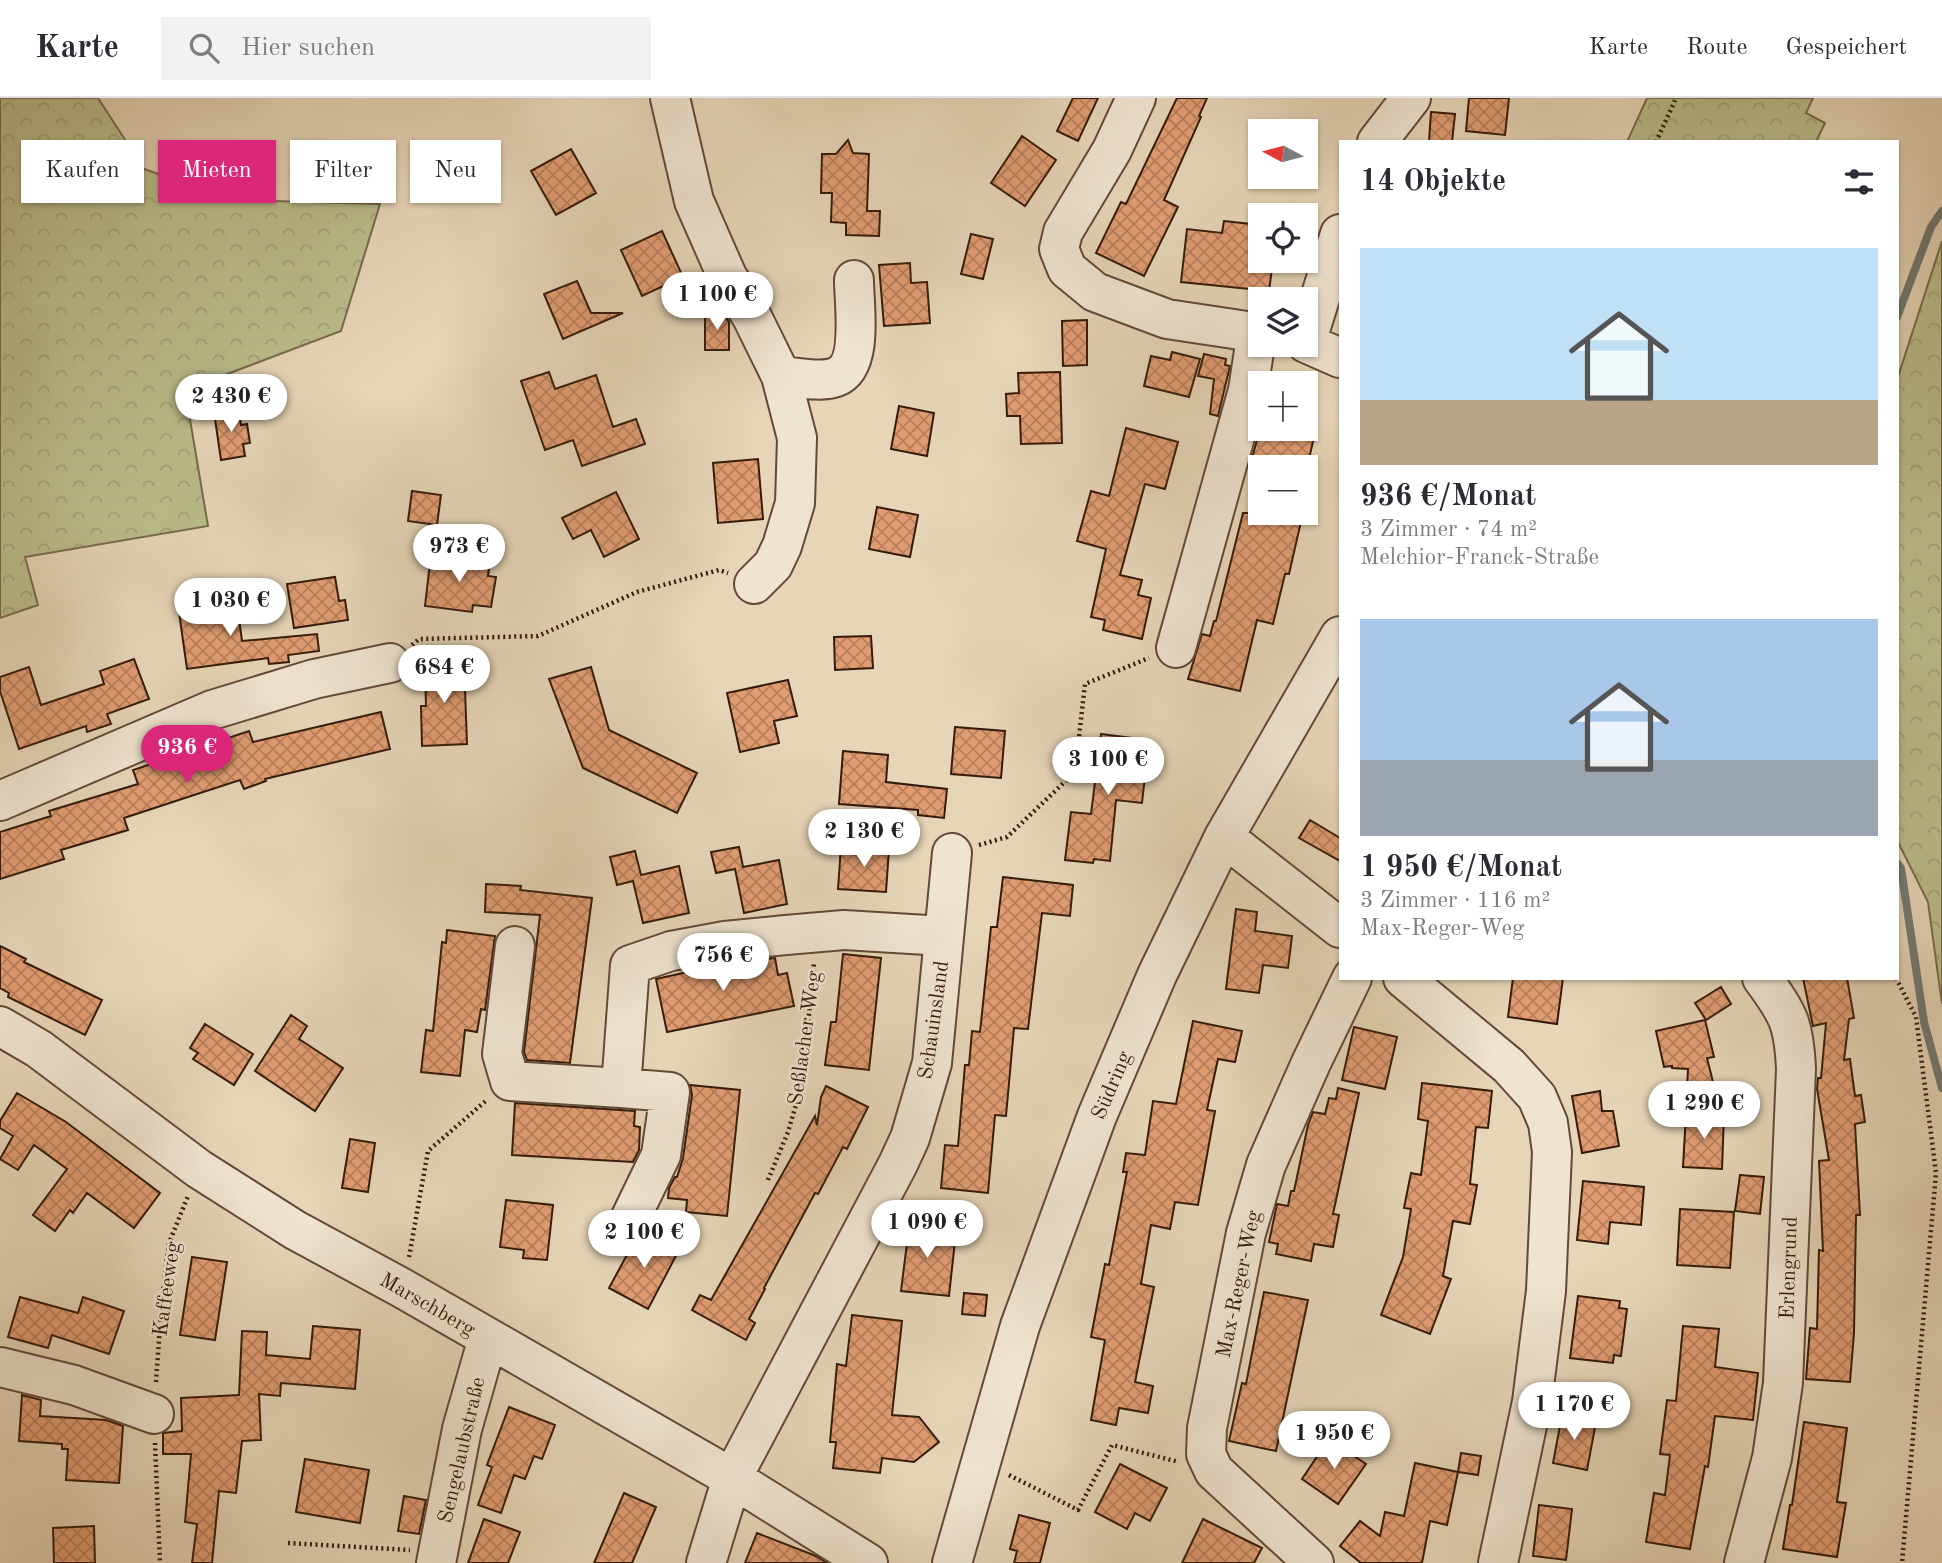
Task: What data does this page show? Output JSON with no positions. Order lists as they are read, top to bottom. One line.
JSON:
{"streets":{"street":["Schauinsland","Südring","Erlengrund","Max-Reger-Weg","Marschberg","Sengelaubstraße"],"path":["Seßlacher Weg","Kaffeeweg"]},"crossings":[["Schauinsland","Marschberg"],["Kaffeeweg","Marschberg"],["Marschberg","Sengelaubstraße"]],"north":"left","page":{"header":"Karte","search":"Hier suchen","nav":["Karte","Route","Gespeichert"],"map_buttons":["+","−"],"chip":["Kaufen","Mieten","Filter","Neu"],"heading":"14 Objekte","list":[{"name":"936 €/Monat","note":"3 Zimmer · 74 m² · Melchior-Franck-Straße"},{"name":"1 950 €/Monat","note":"3 Zimmer · 116 m² · Max-Reger-Weg"}],"price":["1 100 €","2 430 €","973 €","1 030 €","684 €","936 €","3 100 €","2 130 €","756 €","1 290 €","1 090 €","2 100 €","1 170 €","1 950 €"]}}
